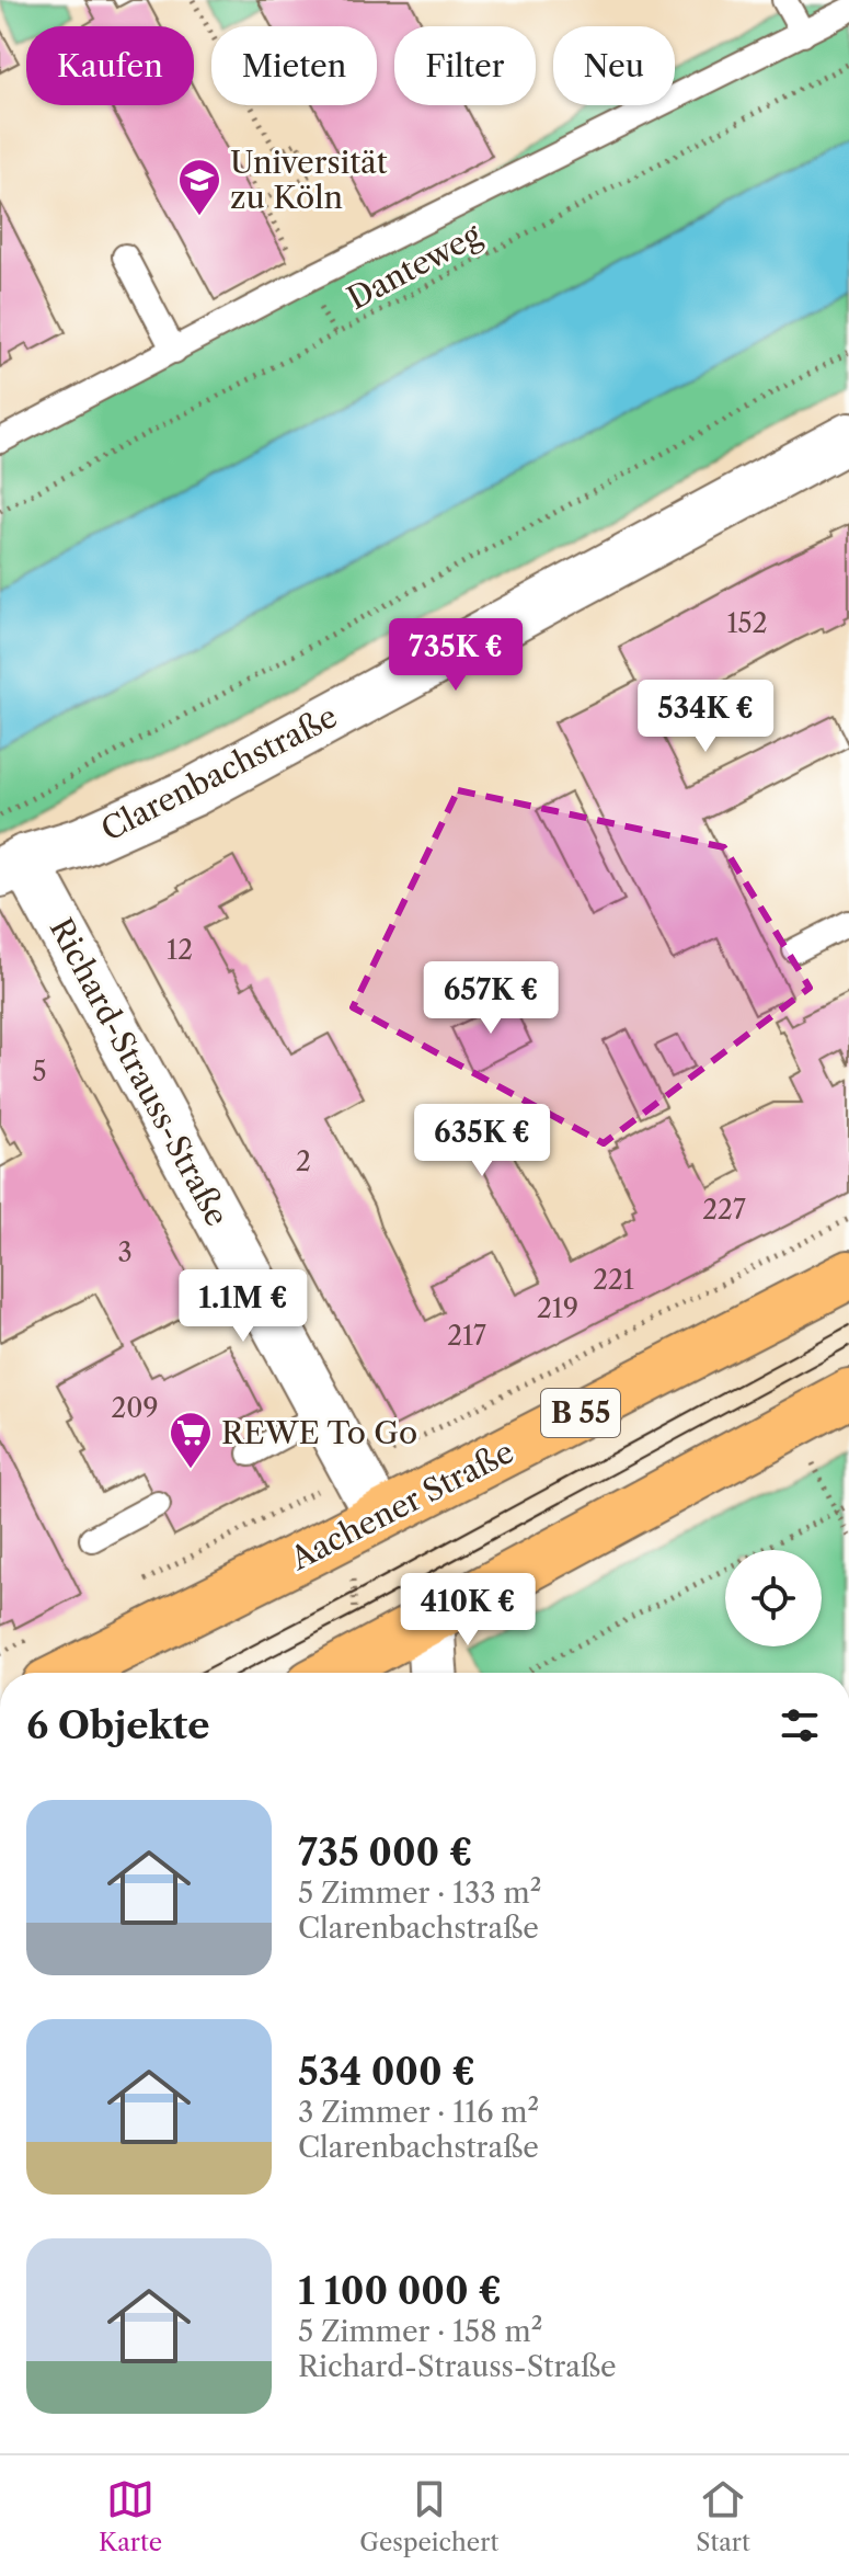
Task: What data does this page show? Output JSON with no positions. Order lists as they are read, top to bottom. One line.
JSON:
{"streets":{"main road":["B 55","Aachener Straße"],"street":["Clarenbachstraße","Richard-Strauss-Straße"],"path":["Danteweg"]},"crossings":[["Clarenbachstraße","Richard-Strauss-Straße"],["Richard-Strauss-Straße","Aachener Straße"]],"places":{"school or university":["Universität zu Köln"],"supermarket":["REWE To Go"]},"house_numbers":["152","12","5","2","227","3","221","219","217","209"],"page":{"chip":["Kaufen","Mieten","Filter","Neu"],"price":["735K €","534K €","657K €","635K €","1.1M €","410K €"],"heading":"6 Objekte","list":[{"name":"735 000 €","note":"5 Zimmer · 133 m² · Clarenbachstraße"},{"name":"534 000 €","note":"3 Zimmer · 116 m² · Clarenbachstraße"},{"name":"1 100 000 €","note":"5 Zimmer · 158 m² · Richard-Strauss-Straße"}],"tabs":["Karte","Gespeichert","Start"]}}
